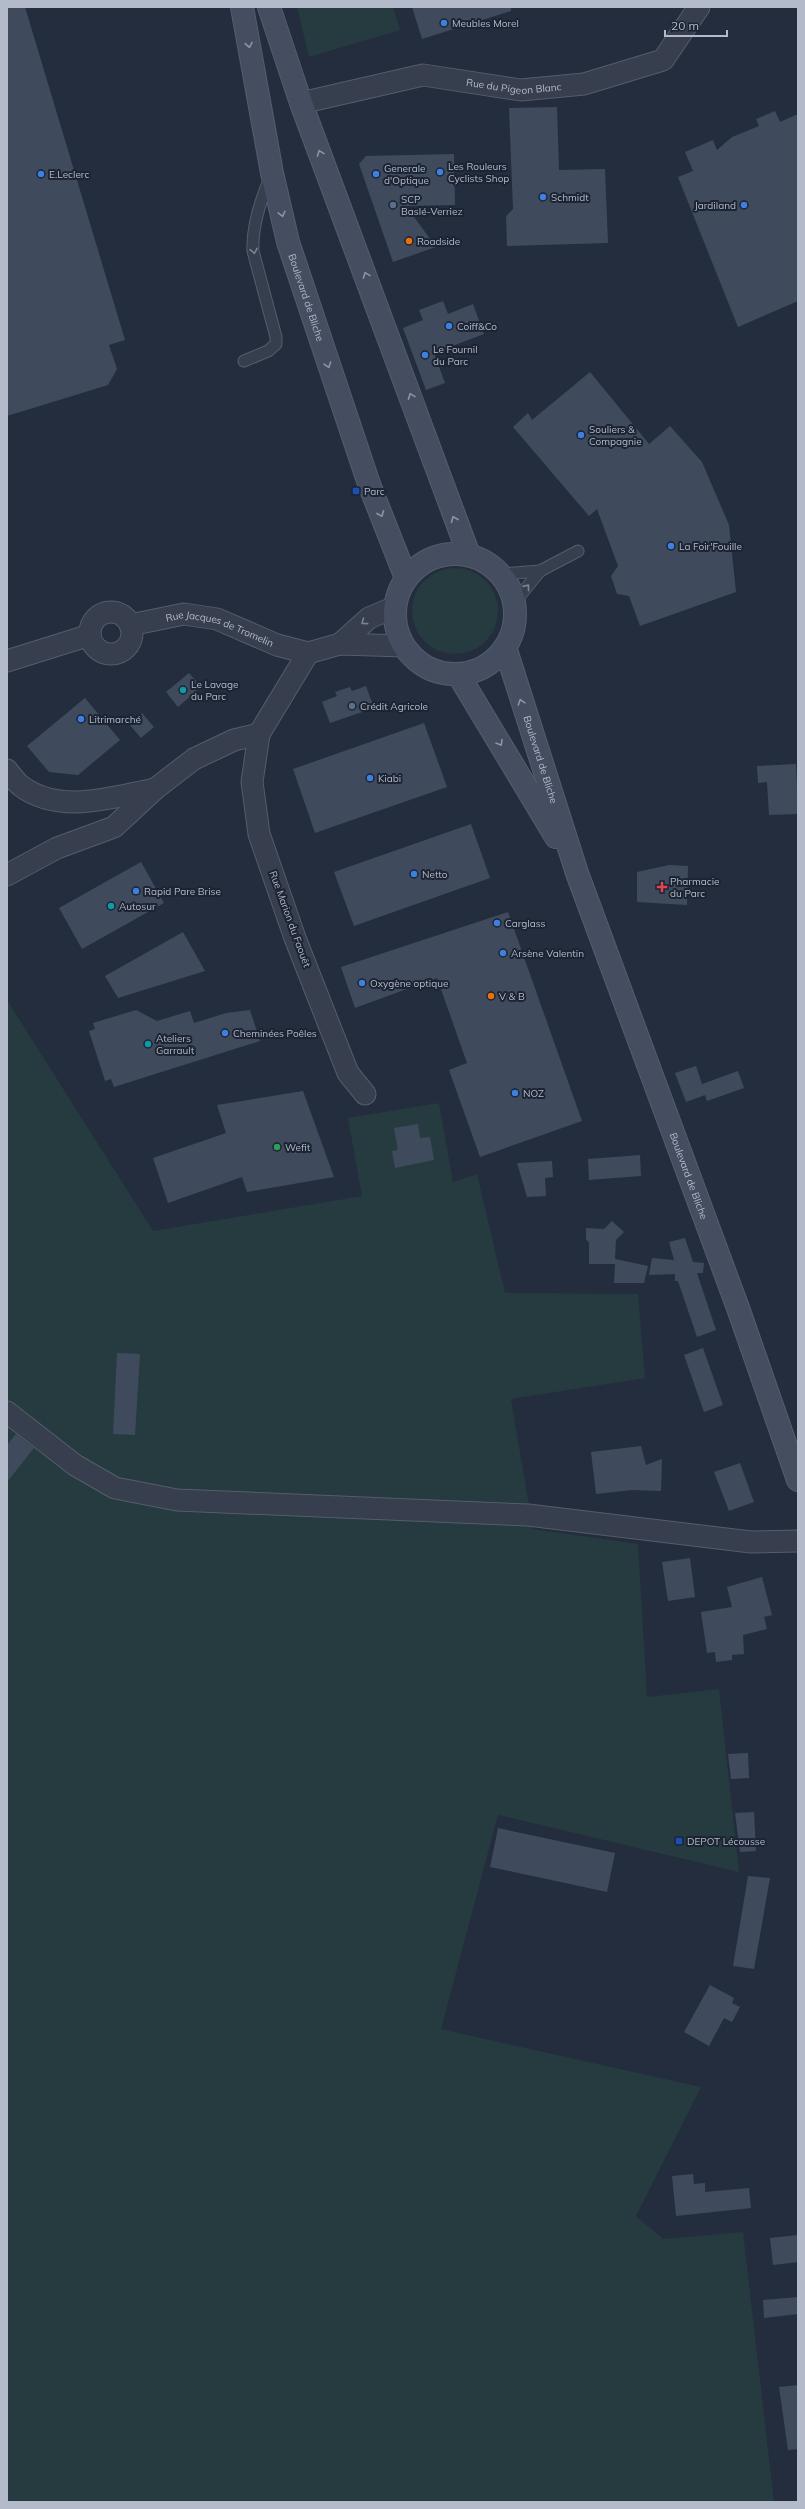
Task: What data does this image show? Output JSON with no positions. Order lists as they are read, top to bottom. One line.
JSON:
{"streets":{"main road":["Boulevard de Bliche"],"street":["Rue du Pigeon Blanc","Rue Jacques de Tromelin","Rue Marion du Faouët"]},"crossings":[["Rue Jacques de Tromelin","Rue Marion du Faouët"]],"places":{"other":["Meubles Morel","Les Rouleurs Cyclists Shop","E.Leclerc","Generale d'Optique","Schmidt","SCP Baslé-Verriez","Jardiland","Roadside","Coiff&Co","Le Fournil du Parc","Souliers & Compagnie","La Foir'Fouille","Le Lavage du Parc","Crédit Agricole","Litrimarché","Kiabi","Netto","Rapid Pare Brise","Autosur","Carglass","Arsène Valentin","Oxygène optique","V & B","Cheminées Poêles","Ateliers Garrault","NOZ","Wefit"],"transit":["Parc","DEPOT Lécousse"],"health":["Pharmacie du Parc"]},"scale_bar":"20 m"}
